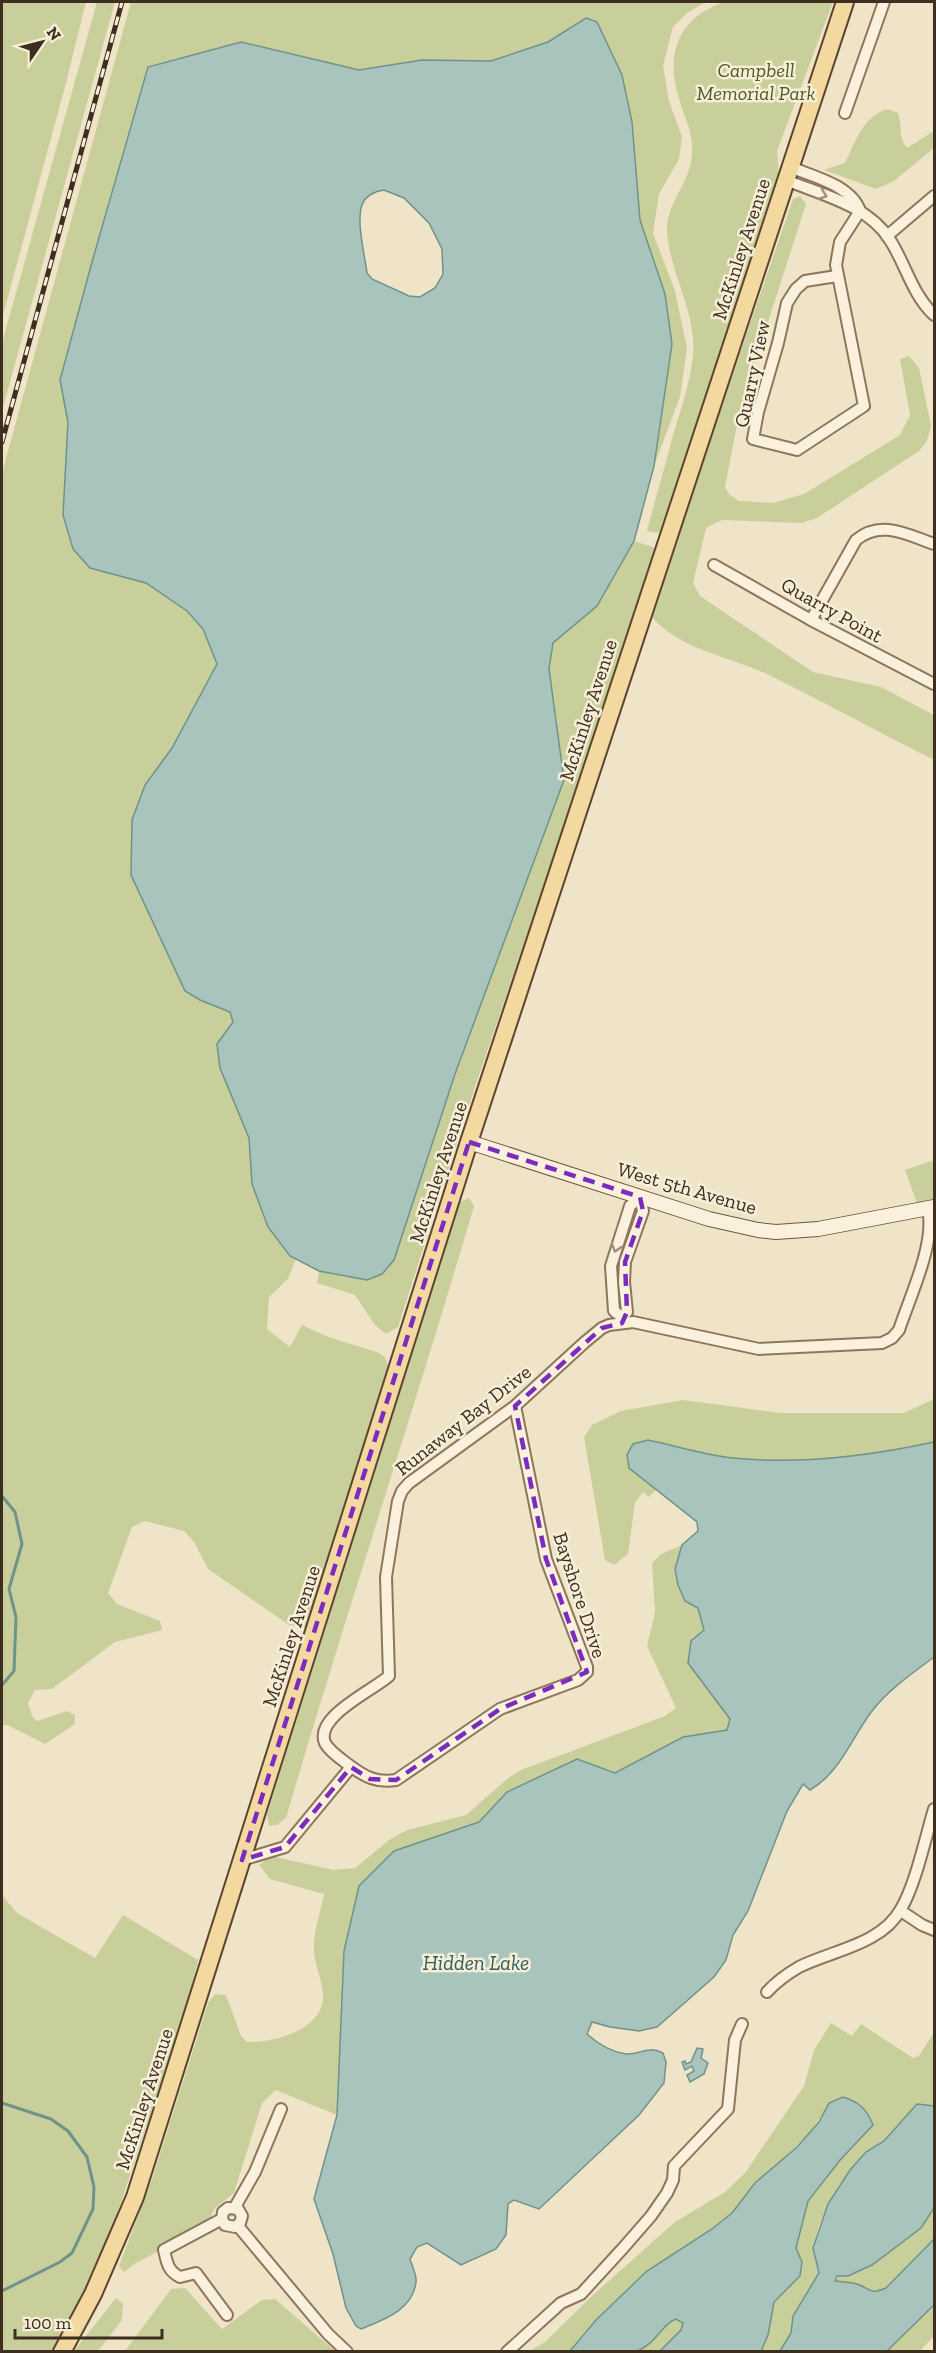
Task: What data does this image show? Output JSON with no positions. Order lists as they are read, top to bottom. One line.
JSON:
{"streets":{"main road":["McKinley Avenue","West 5th Avenue"],"street":["Quarry View","Quarry Point","Runaway Bay Drive","Bayshore Drive"]},"crossings":[["McKinley Avenue","West 5th Avenue"],["West 5th Avenue","Runaway Bay Drive"],["Runaway Bay Drive","Bayshore Drive"]],"water":["Hidden Lake"],"parks":["Campbell Memorial Park"],"scale_bar":"100 m","north":"top right"}
